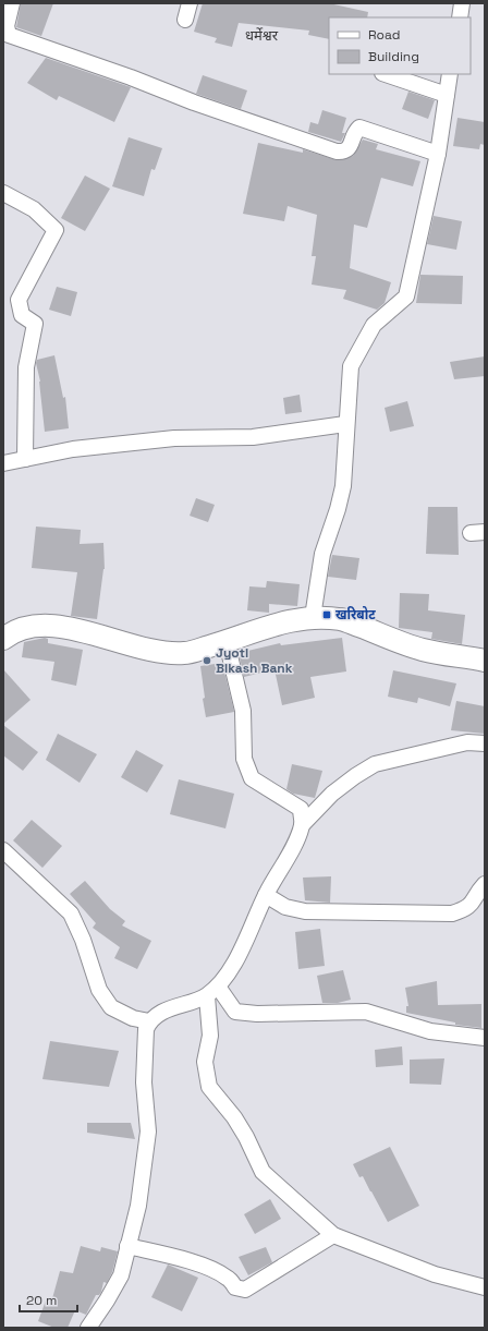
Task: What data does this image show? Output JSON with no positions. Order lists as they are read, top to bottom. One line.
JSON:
{"districts":["धर्मेश्वर"],"places":{"transit":["खरिबोट"],"other":["Jyoti Bikash Bank"]},"legend":["Road","Building"],"scale_bar":"20 m"}
